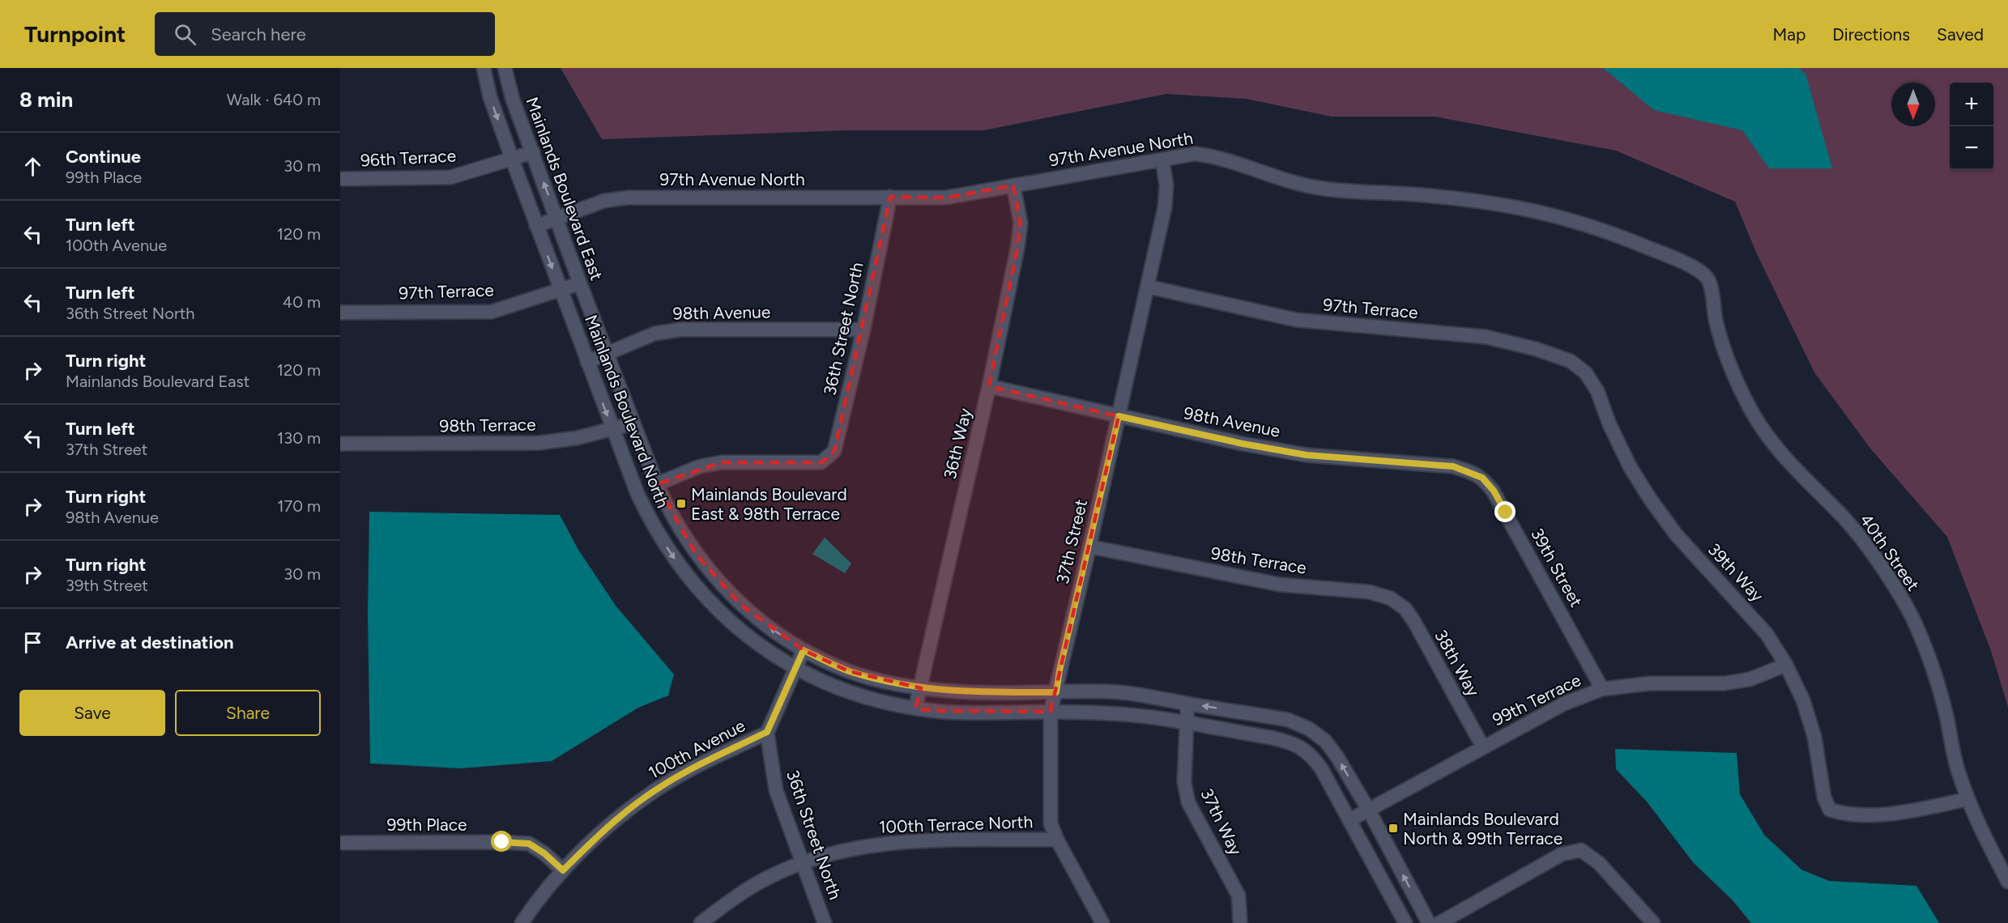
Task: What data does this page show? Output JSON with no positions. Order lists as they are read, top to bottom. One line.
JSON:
{"streets":{"street":["97th Avenue North","96th Terrace","Mainlands Boulevard East","97th Terrace","98th Avenue","36th Street North","Mainlands Boulevard North","98th Terrace","36th Way","37th Street","40th Street","39th Street","39th Way","38th Way","99th Terrace","100th Avenue","37th Way","99th Place","100th Terrace North"]},"crossings":[["97th Avenue North","Mainlands Boulevard East"],["97th Avenue North","36th Street North"],["97th Avenue North","Mainlands Boulevard North"],["97th Avenue North","36th Way"],["97th Avenue North","37th Street"],["97th Avenue North","40th Street"],["96th Terrace","Mainlands Boulevard East"],["96th Terrace","Mainlands Boulevard North"],["Mainlands Boulevard East","97th Terrace"],["Mainlands Boulevard East","98th Avenue"],["Mainlands Boulevard East","36th Street North"],["Mainlands Boulevard East","98th Terrace"],["Mainlands Boulevard East","36th Way"],["Mainlands Boulevard East","37th Street"],["Mainlands Boulevard East","99th Terrace"],["Mainlands Boulevard East","37th Way"],["97th Terrace","Mainlands Boulevard North"],["97th Terrace","37th Street"],["97th Terrace","39th Way"],["98th Avenue","36th Street North"],["98th Avenue","Mainlands Boulevard North"],["98th Avenue","36th Way"],["98th Avenue","37th Street"],["98th Avenue","39th Street"],["36th Street North","100th Avenue"],["36th Street North","100th Terrace North"],["Mainlands Boulevard North","98th Terrace"],["Mainlands Boulevard North","36th Way"],["Mainlands Boulevard North","37th Street"],["Mainlands Boulevard North","99th Terrace"],["Mainlands Boulevard North","37th Way"],["98th Terrace","37th Street"],["98th Terrace","38th Way"],["37th Street","100th Terrace North"],["40th Street","39th Way"],["39th Street","99th Terrace"],["39th Way","99th Terrace"],["38th Way","99th Terrace"],["100th Avenue","99th Place"]],"one_way":["Mainlands Boulevard East","Mainlands Boulevard North"],"places":{"transit":["Mainlands Boulevard East & 98th Terrace","Mainlands Boulevard North & 99th Terrace"]},"north":"bottom","page":{"header":"Turnpoint","search":"Search here","nav":["Map","Directions","Saved"],"heading":["8 min","Walk · 640 m"],"map_buttons":["+","−"],"list":[["Continue","99th Place","30 m"],["Turn left","100th Avenue","120 m"],["Turn left","36th Street North","40 m"],["Turn right","Mainlands Boulevard East","120 m"],["Turn left","37th Street","130 m"],["Turn right","98th Avenue","170 m"],["Turn right","39th Street","30 m"],"Arrive at destination"],"buttons":["Save","Share"]}}
